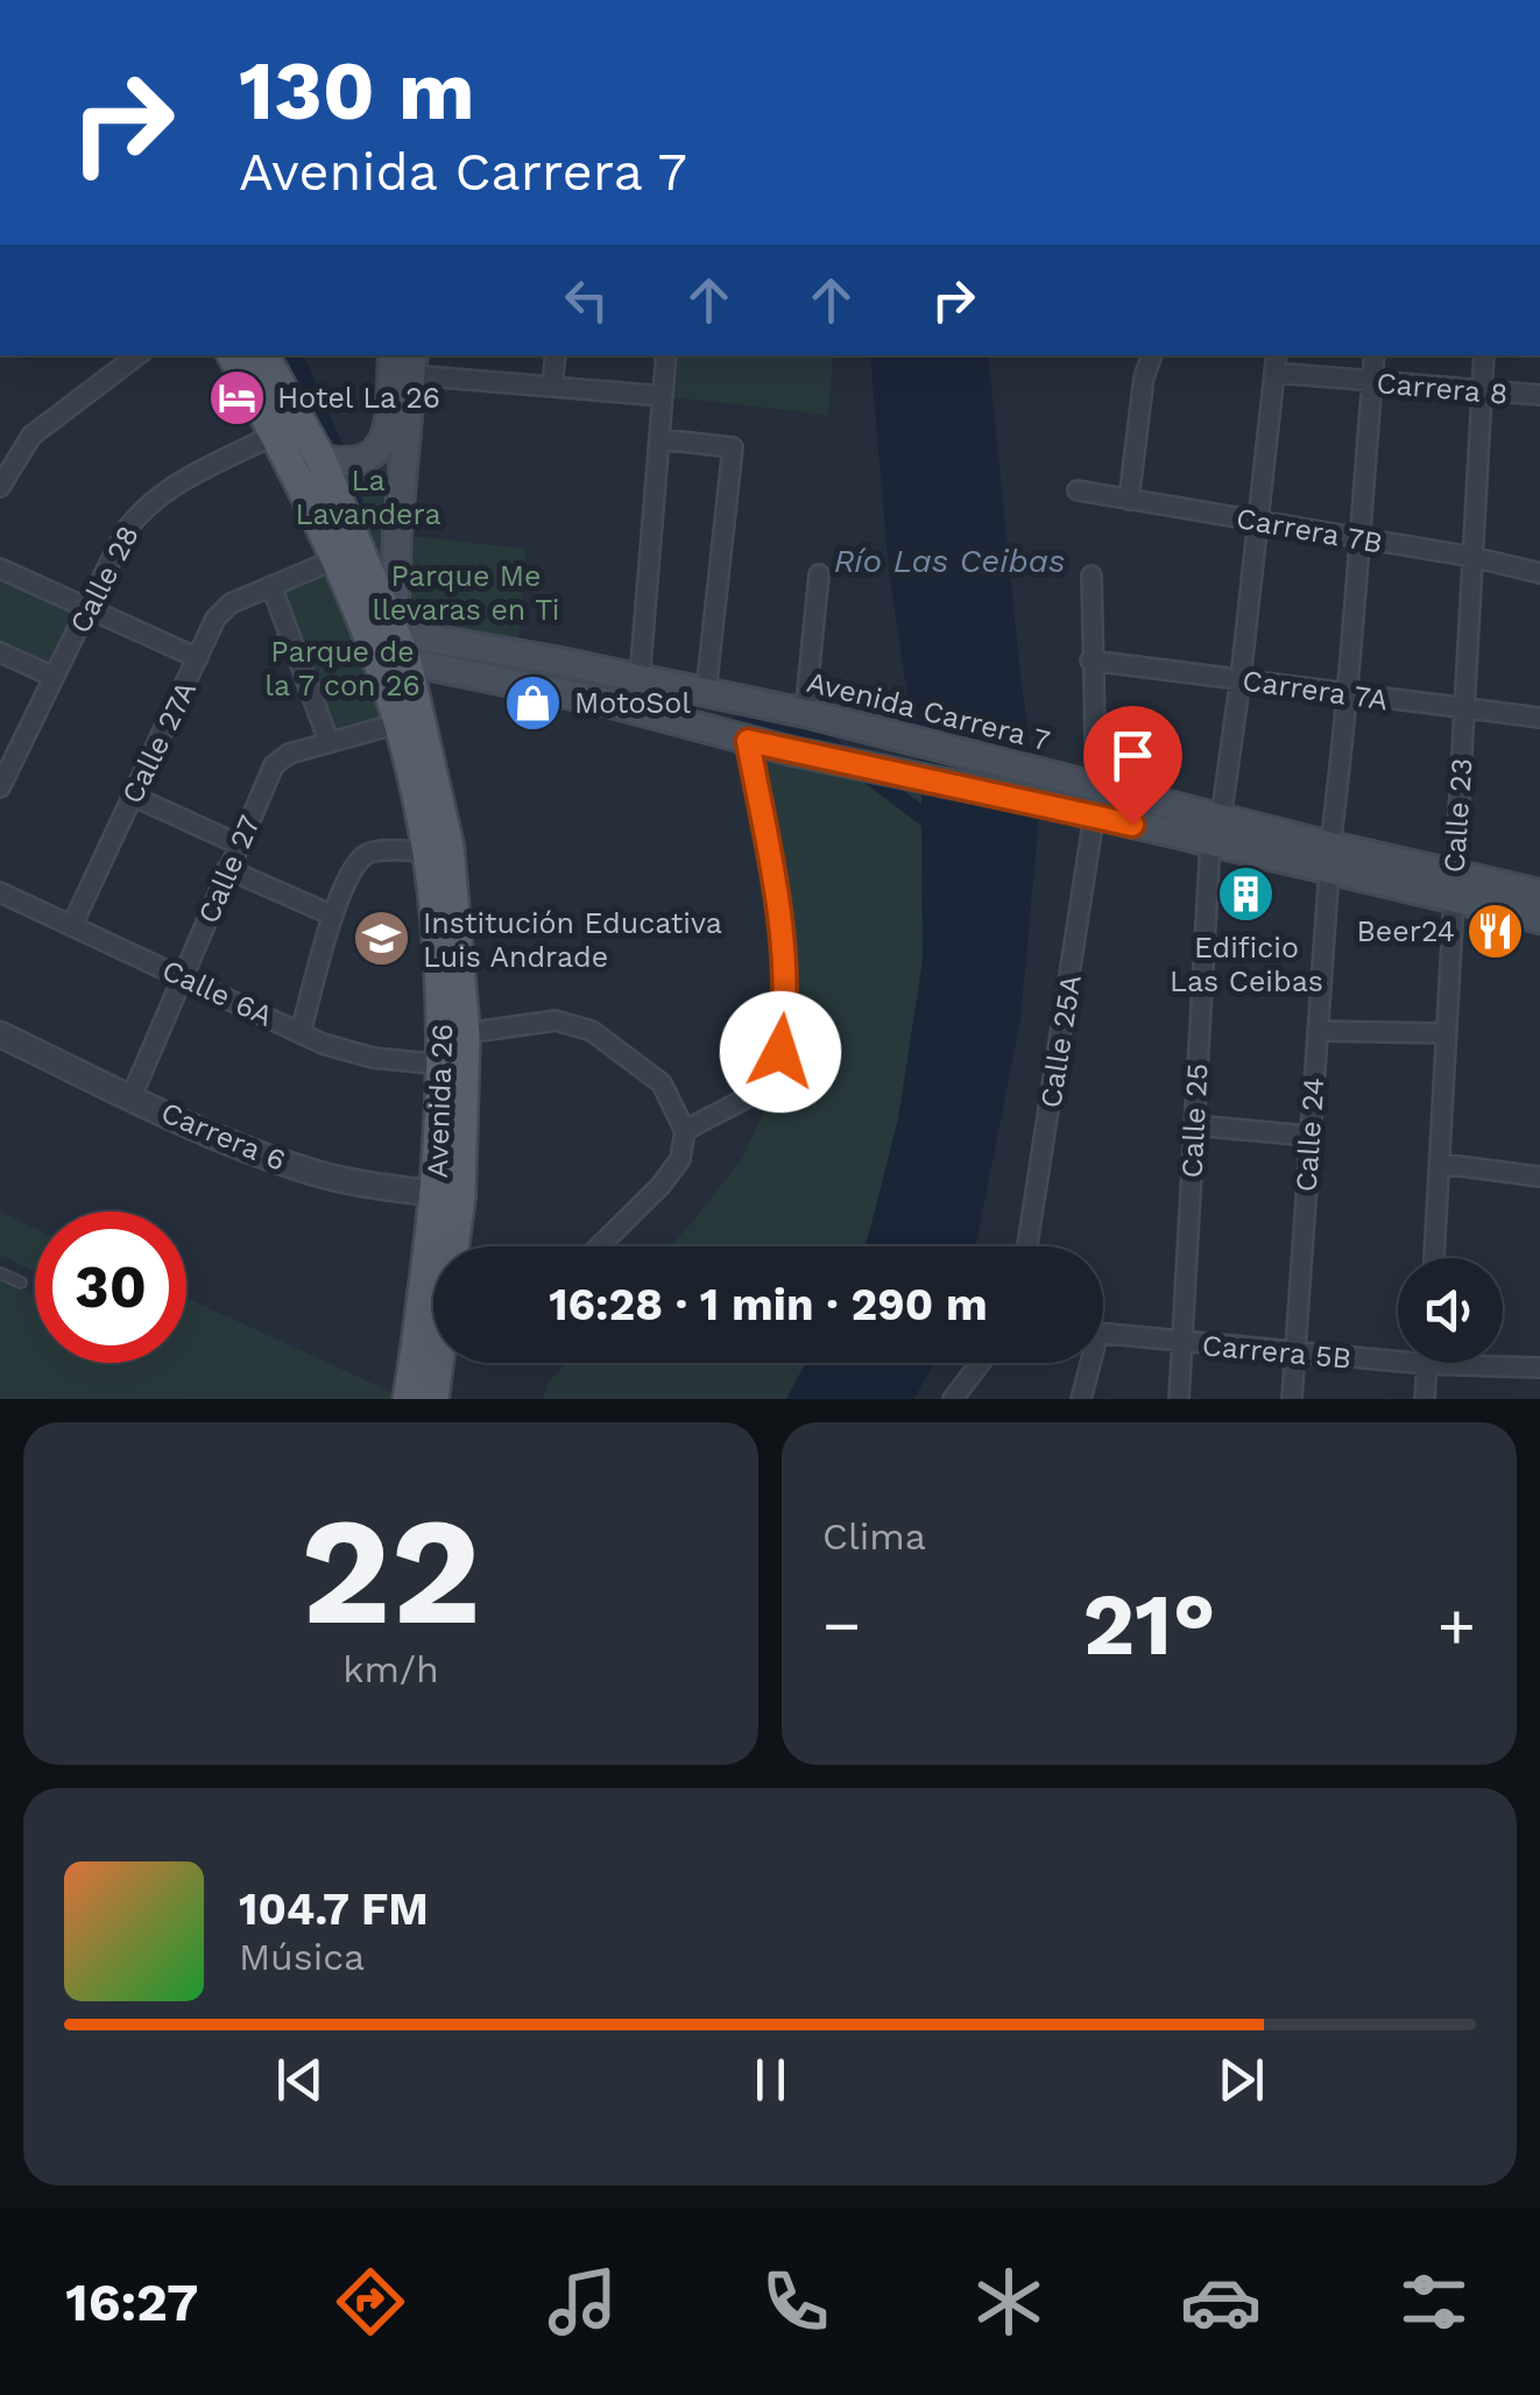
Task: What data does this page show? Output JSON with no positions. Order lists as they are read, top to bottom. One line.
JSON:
{"streets":{"main road":["Avenida Carrera 7","Avenida 26"],"street":["Carrera 8","Carrera 7B","Calle 28","Carrera 7A","Calle 27A","Calle 23","Calle 27","Calle 6A","Calle 25A","Calle 25","Calle 24","Carrera 6","Carrera 5B"]},"crossings":[["Carrera 8","Calle 23"],["Carrera 8","Calle 25"],["Carrera 8","Calle 24"],["Carrera 7B","Calle 23"],["Carrera 7B","Calle 25"],["Carrera 7B","Calle 24"],["Calle 28","Avenida 26"],["Carrera 7A","Calle 23"],["Carrera 7A","Calle 25"],["Carrera 7A","Calle 24"],["Avenida Carrera 7","Calle 23"],["Avenida Carrera 7","Calle 25A"],["Avenida Carrera 7","Avenida 26"],["Avenida Carrera 7","Calle 25"],["Avenida Carrera 7","Calle 24"],["Calle 27A","Calle 6A"],["Calle 27A","Avenida 26"],["Calle 27","Calle 6A"],["Calle 27","Avenida 26"],["Calle 27","Carrera 6"],["Calle 6A","Avenida 26"],["Avenida 26","Carrera 6"],["Calle 25","Carrera 5B"],["Calle 24","Carrera 5B"]],"water":["Río Las Ceibas"],"parks":["La Lavandera","Parque Me llevaras en Ti","Parque de la 7 con 26"],"places":{"hotel":["Hotel La 26"],"shop":["MotoSol"],"building":["Edificio Las Ceibas"],"restaurant":["Beer24"],"school or university":["Institución Educativa Luis Andrade"]},"page":{"turn":["130 m","Avenida Carrera 7"],"limit":"30","trip":"16:28 · 1 min · 290 m","tile":[["22","km/h"],"Clima"],"heat":["−","21°","+"],"song":["104.7 FM","Música"],"tabs":"16:27"}}
